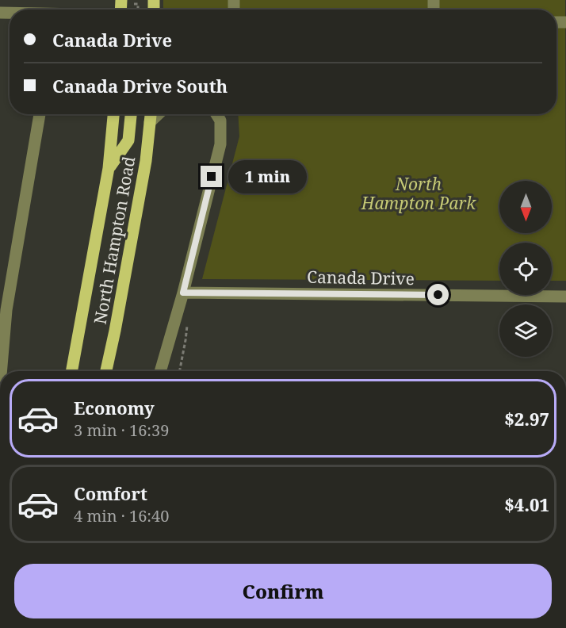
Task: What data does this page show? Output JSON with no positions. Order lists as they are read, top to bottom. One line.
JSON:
{"streets":{"main road":["North Hampton Road"],"street":["Canada Drive"]},"parks":["North Hampton Park"],"north":"bottom","page":{"banner":["Canada Drive","Canada Drive South"],"bubble":"1 min","list":[{"name":"Economy","note":"3 min · 16:39","value":"$2.97"},{"name":"Comfort","note":"4 min · 16:40","value":"$4.01"}],"buttons":"Confirm"}}
